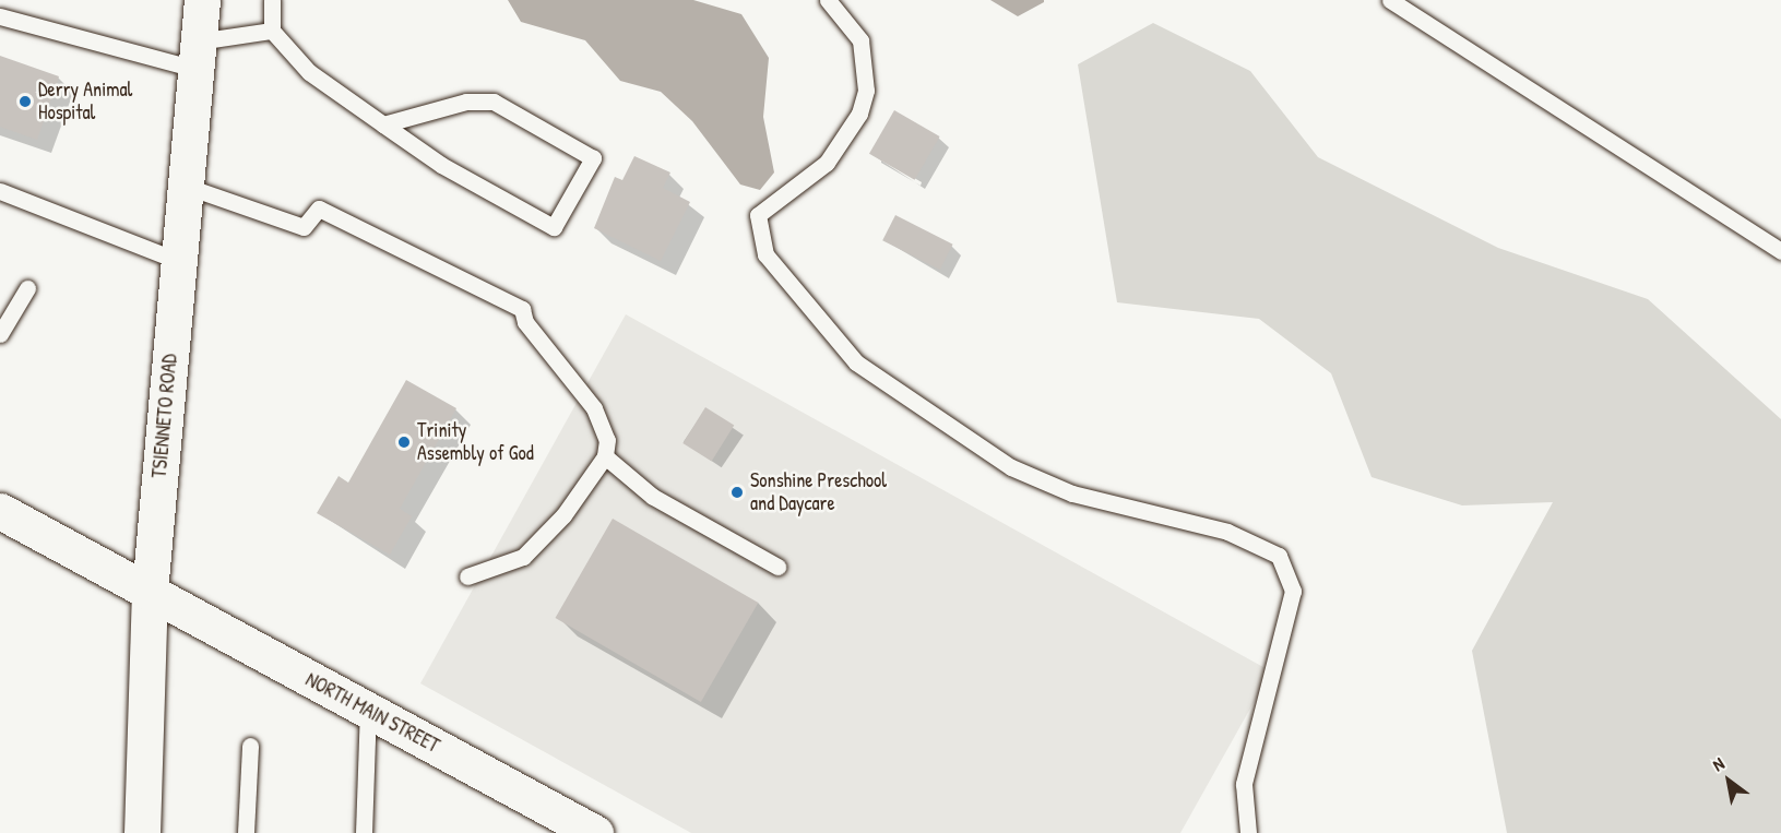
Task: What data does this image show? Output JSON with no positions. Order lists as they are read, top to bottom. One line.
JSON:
{"streets":{"street":["TSIENNETO ROAD","NORTH MAIN STREET"]},"crossings":[["TSIENNETO ROAD","NORTH MAIN STREET"]],"places":["Derry Animal Hospital","Trinity Assembly of God","Sonshine Preschool and Daycare"],"north":"top left"}
